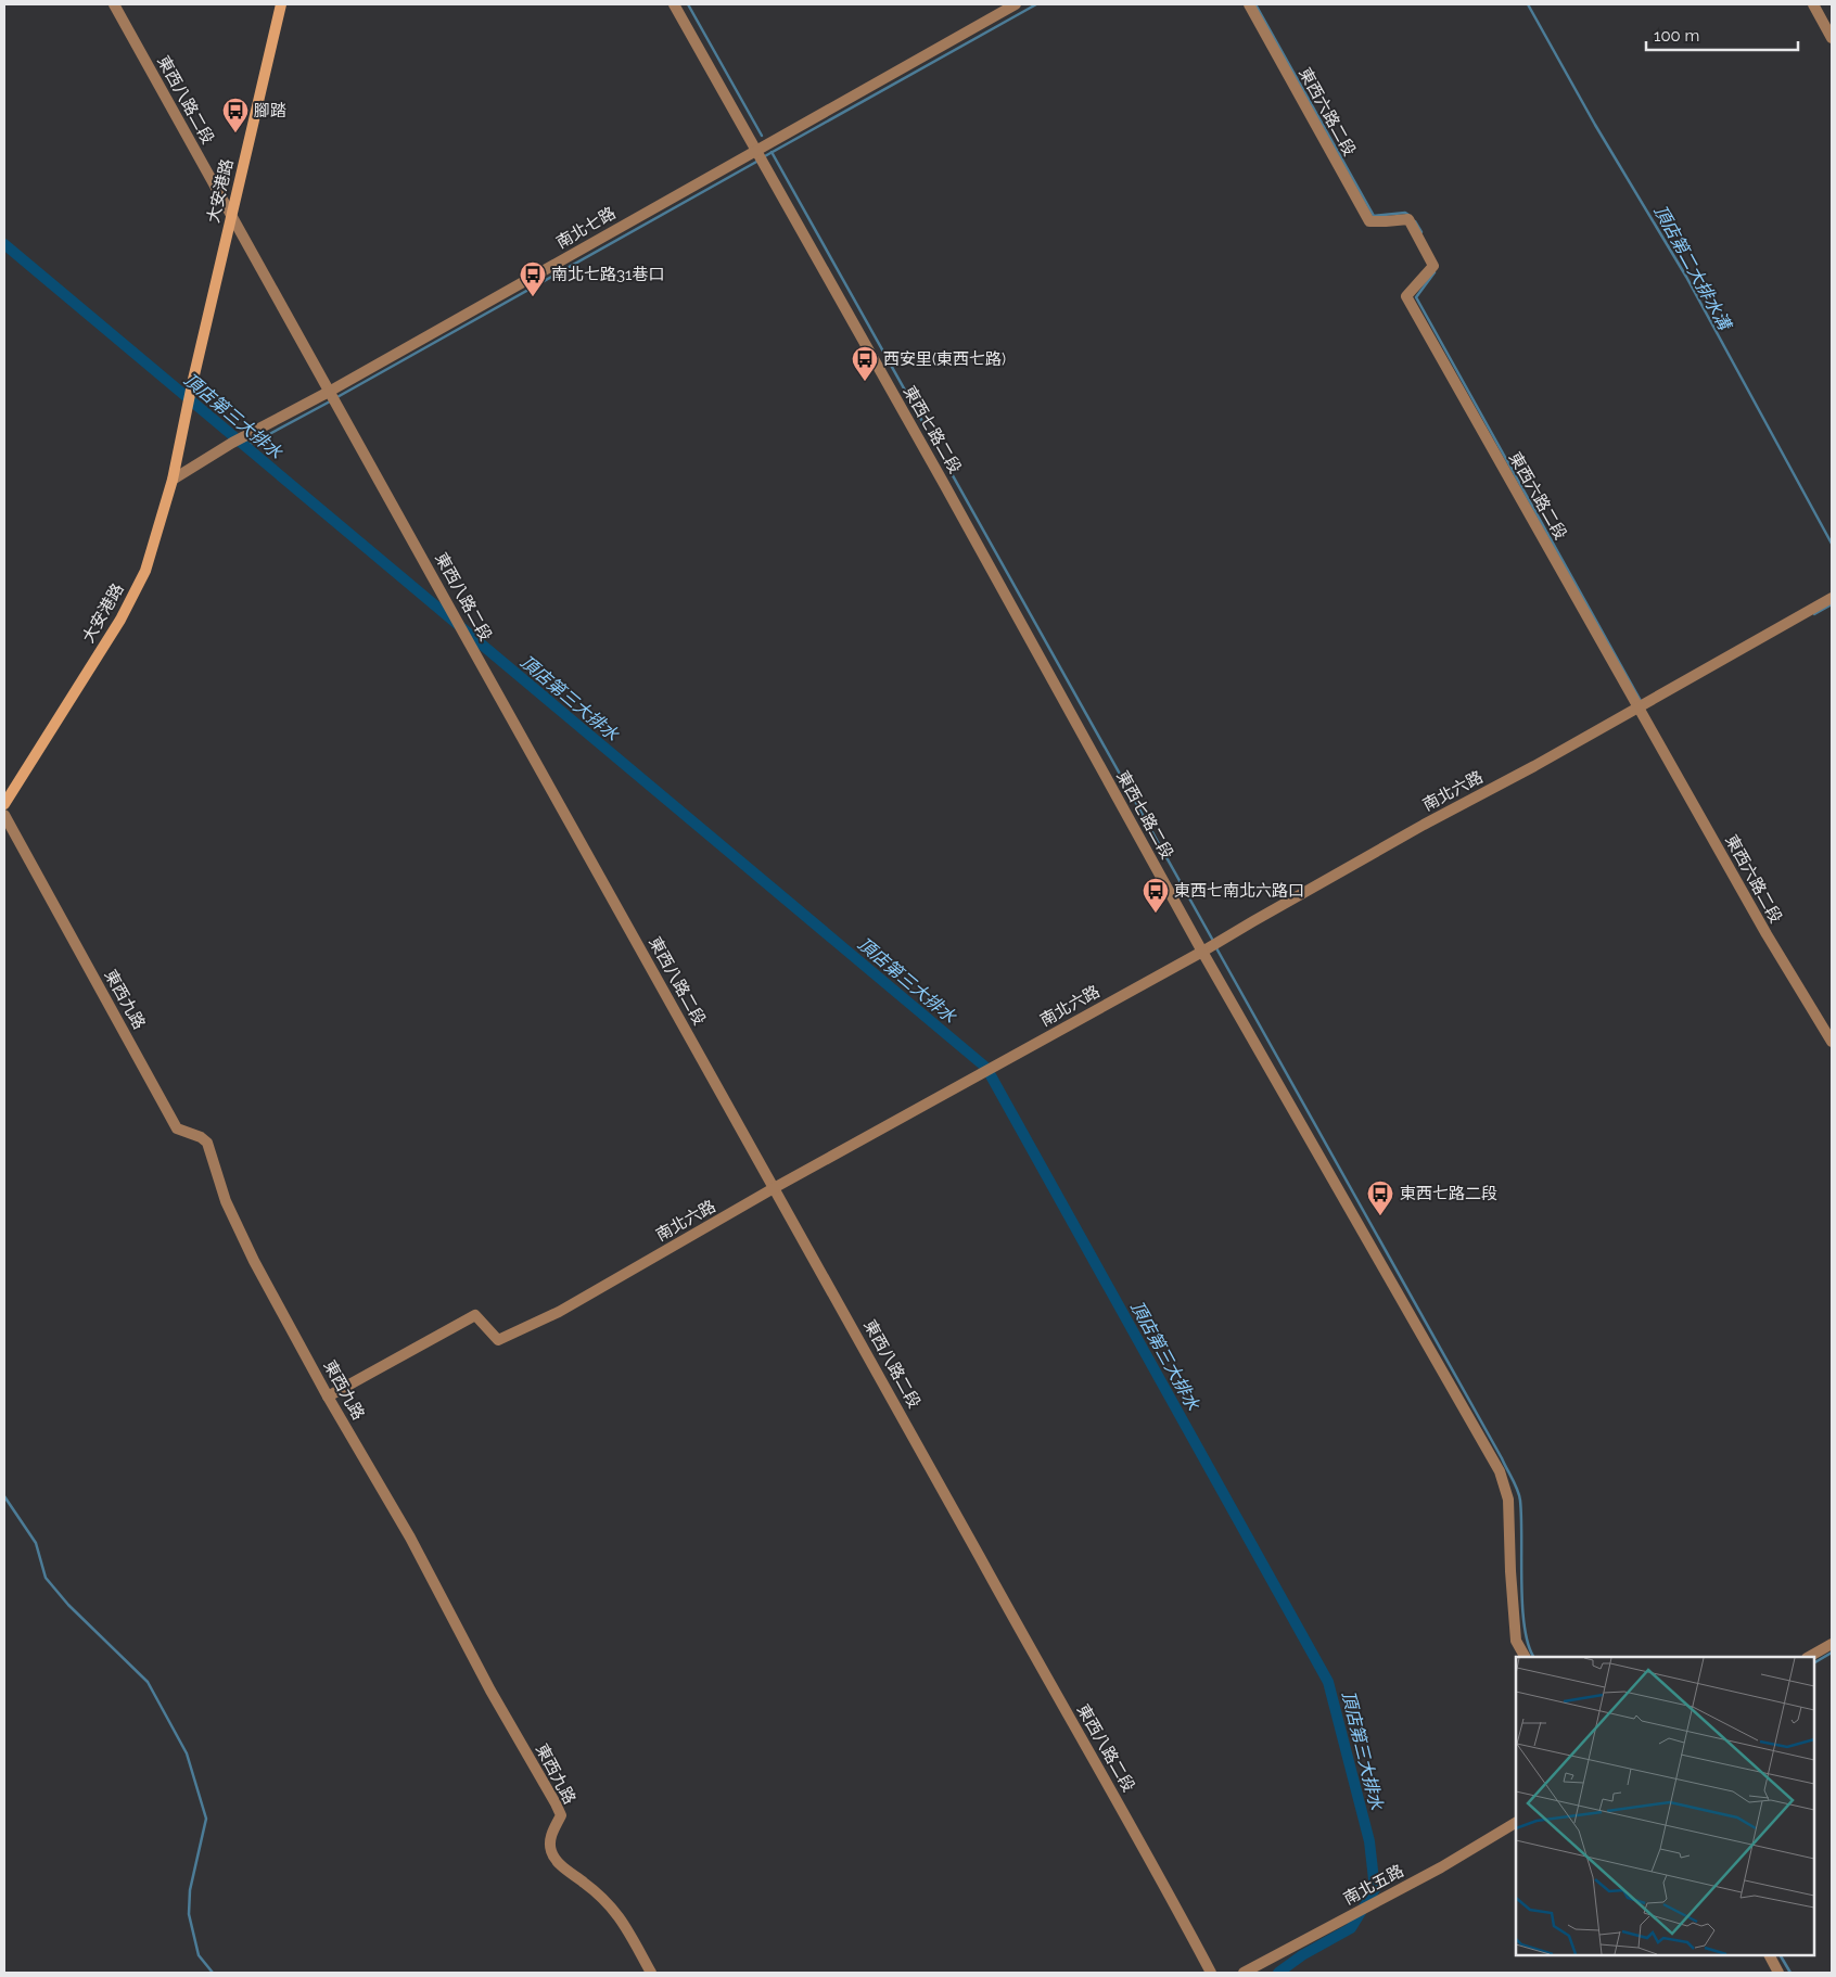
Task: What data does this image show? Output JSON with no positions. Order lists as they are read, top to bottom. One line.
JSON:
{"streets":{"main road":["大安港路"],"street":["東西八路二段","東西六路二段","南北七路","東西七路二段","南北六路","東西九路","南北五路"]},"crossings":[["東西八路二段","大安港路"],["東西八路二段","南北七路"],["東西八路二段","南北六路"],["東西六路二段","南北六路"],["大安港路","南北七路"],["南北七路","東西七路二段"],["東西七路二段","南北六路"],["南北六路","東西九路"]],"water":["頂店第二大排水溝","頂店第三大排水"],"places":{"bus stop":["腳踏","南北七路31巷口","西安里(東西七路)","東西七南北六路口","東西七路二段"]},"scale_bar":"100 m"}
